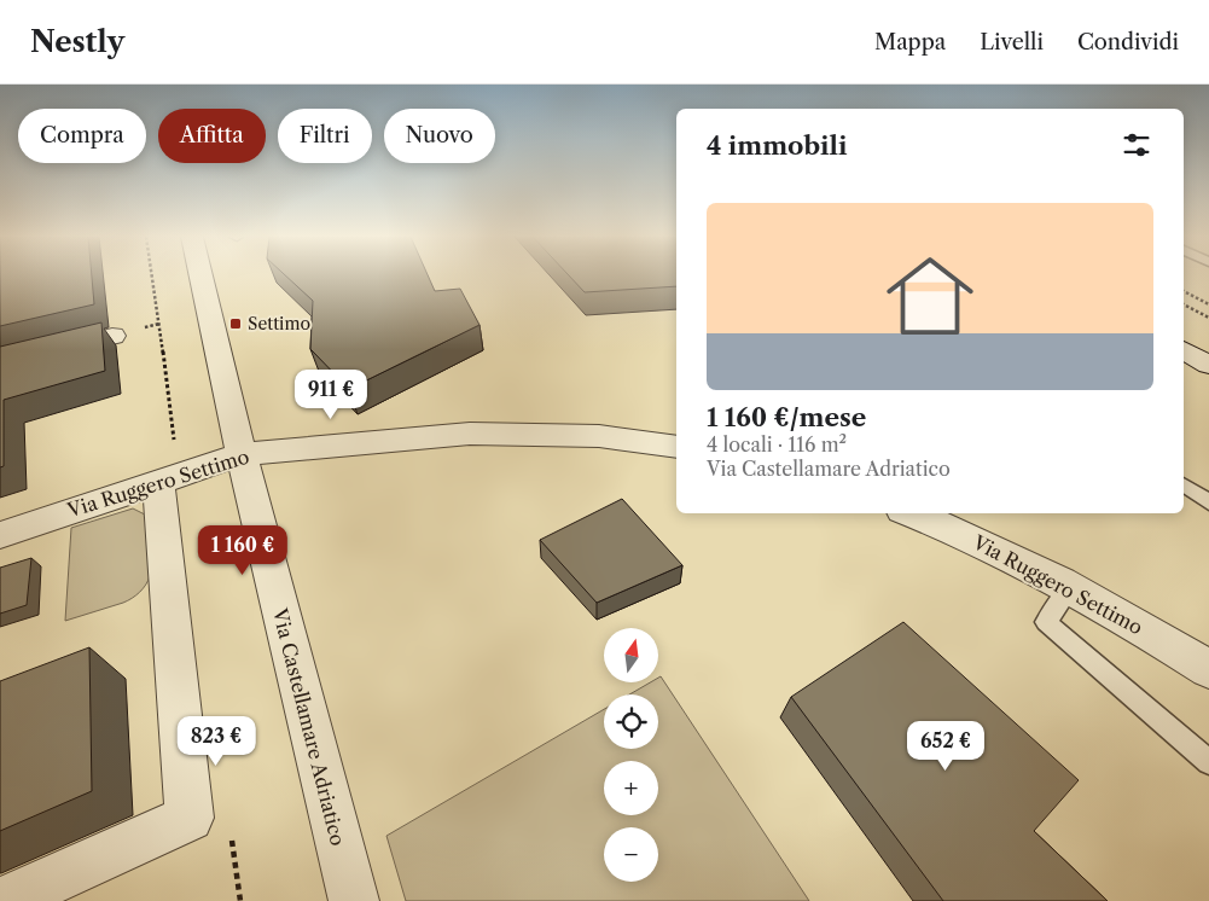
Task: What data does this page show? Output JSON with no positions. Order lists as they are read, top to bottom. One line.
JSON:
{"streets":{"street":["Via Ruggero Settimo","Via Castellamare Adriatico"]},"crossings":[["Via Ruggero Settimo","Via Castellamare Adriatico"]],"places":{"transit":["Settimo"]},"north":"top","page":{"header":"Nestly","nav":["Mappa","Livelli","Condividi"],"chip":["Compra","Affitta","Filtri","Nuovo"],"heading":"4 immobili","list":[{"name":"1 160 €/mese","note":"4 locali · 116 m² · Via Castellamare Adriatico"}],"price":["911 €","1 160 €","823 €","652 €"],"map_buttons":["+","−"]}}
